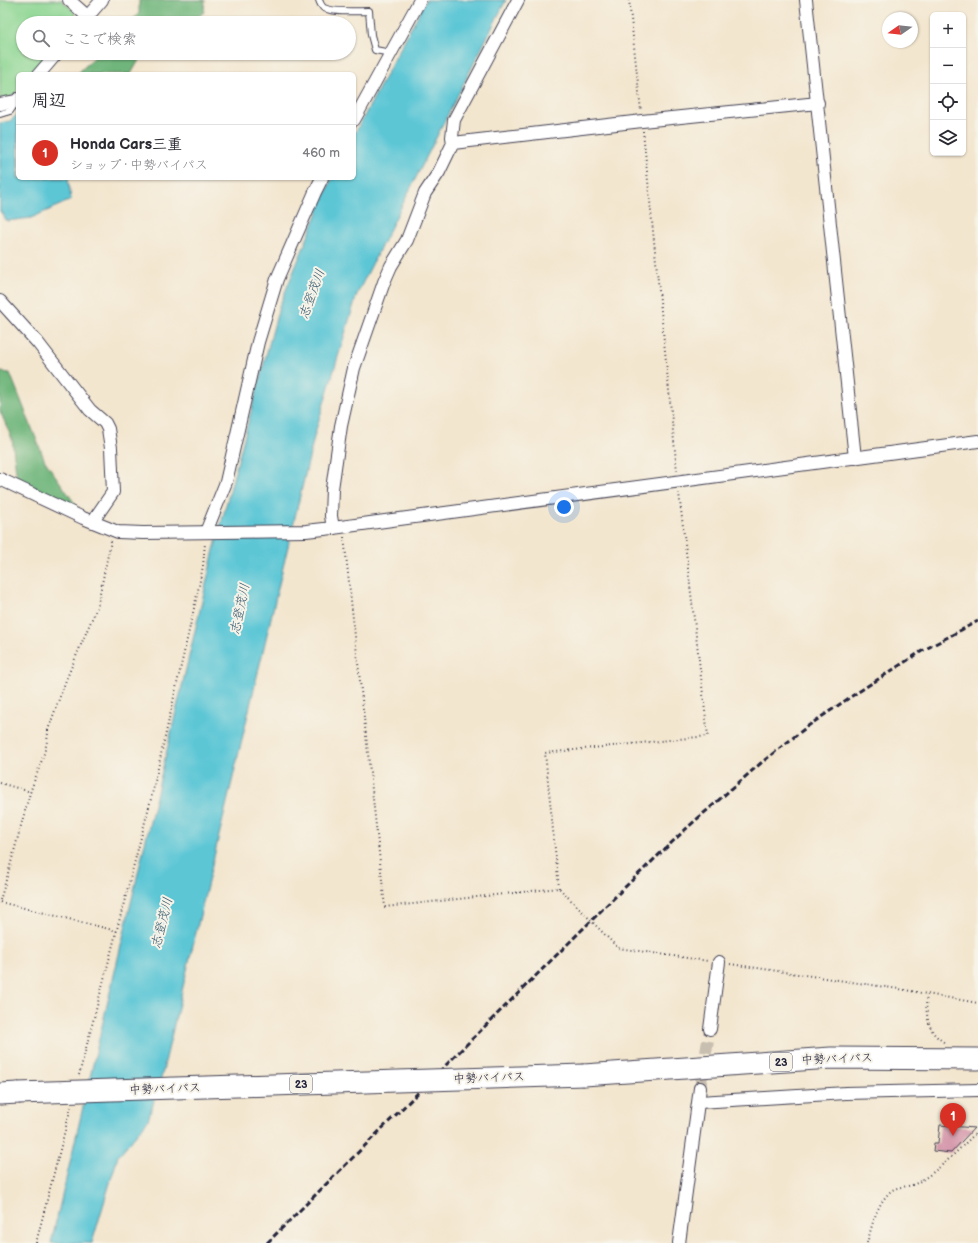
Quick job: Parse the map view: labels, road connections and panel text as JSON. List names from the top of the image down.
{
  "streets": {
    "highway": ["中勢バイパス", "23"]
  },
  "water": ["志登茂川"],
  "north": "left",
  "page": {
    "map_buttons": ["+", "−"],
    "search": "ここで検索",
    "heading": "周辺",
    "list": [
      {
        "mark": "1",
        "name": "Honda Cars三重",
        "note": "ショップ · 中勢バイパス",
        "value": "460 m"
      }
    ],
    "pins": "1"
  }
}
